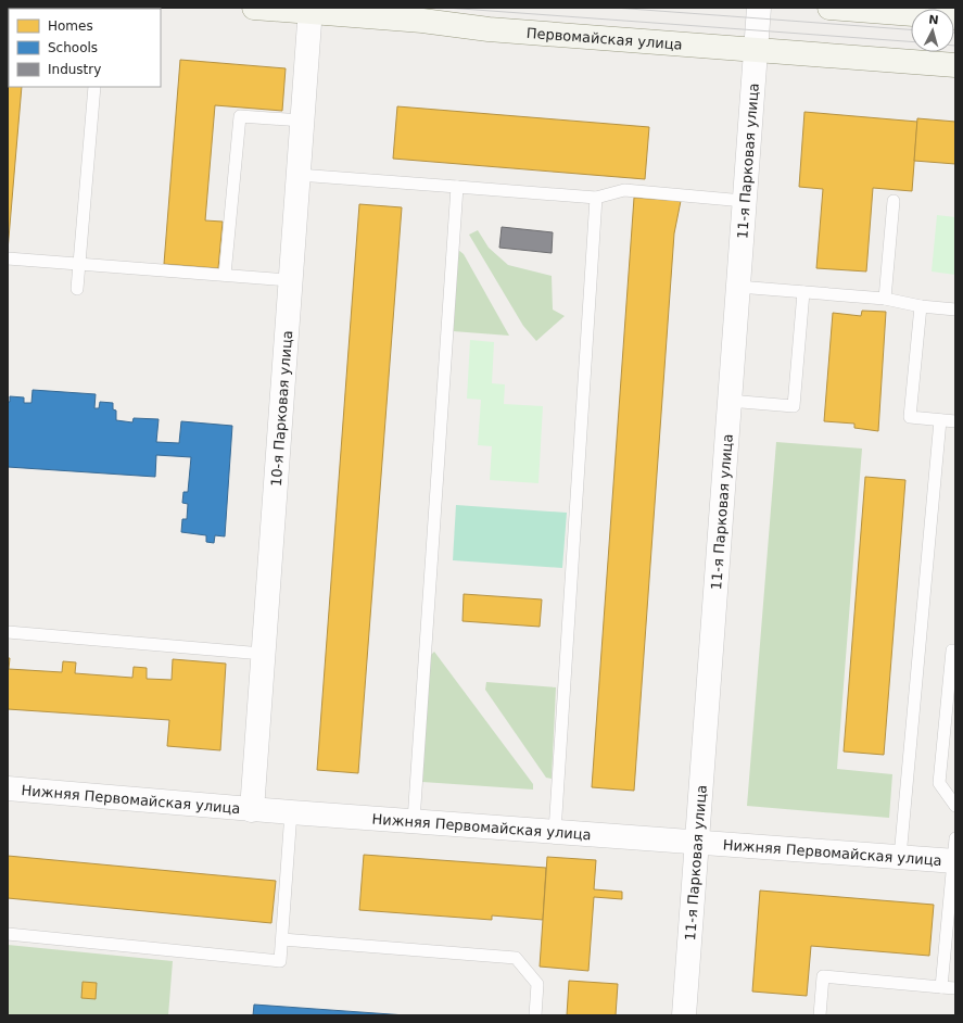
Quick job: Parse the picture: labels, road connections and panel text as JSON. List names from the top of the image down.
{
  "streets": {
    "main road": ["Первомайская улица"],
    "street": ["11-я Парковая улица", "10-я Парковая улица", "Нижняя Первомайская улица"]
  },
  "crossings": [
    ["Первомайская улица", "11-я Парковая улица"],
    ["Первомайская улица", "10-я Парковая улица"],
    ["11-я Парковая улица", "Нижняя Первомайская улица"],
    ["10-я Парковая улица", "Нижняя Первомайская улица"]
  ],
  "legend": ["Homes", "Schools", "Industry"],
  "north": "top"
}
